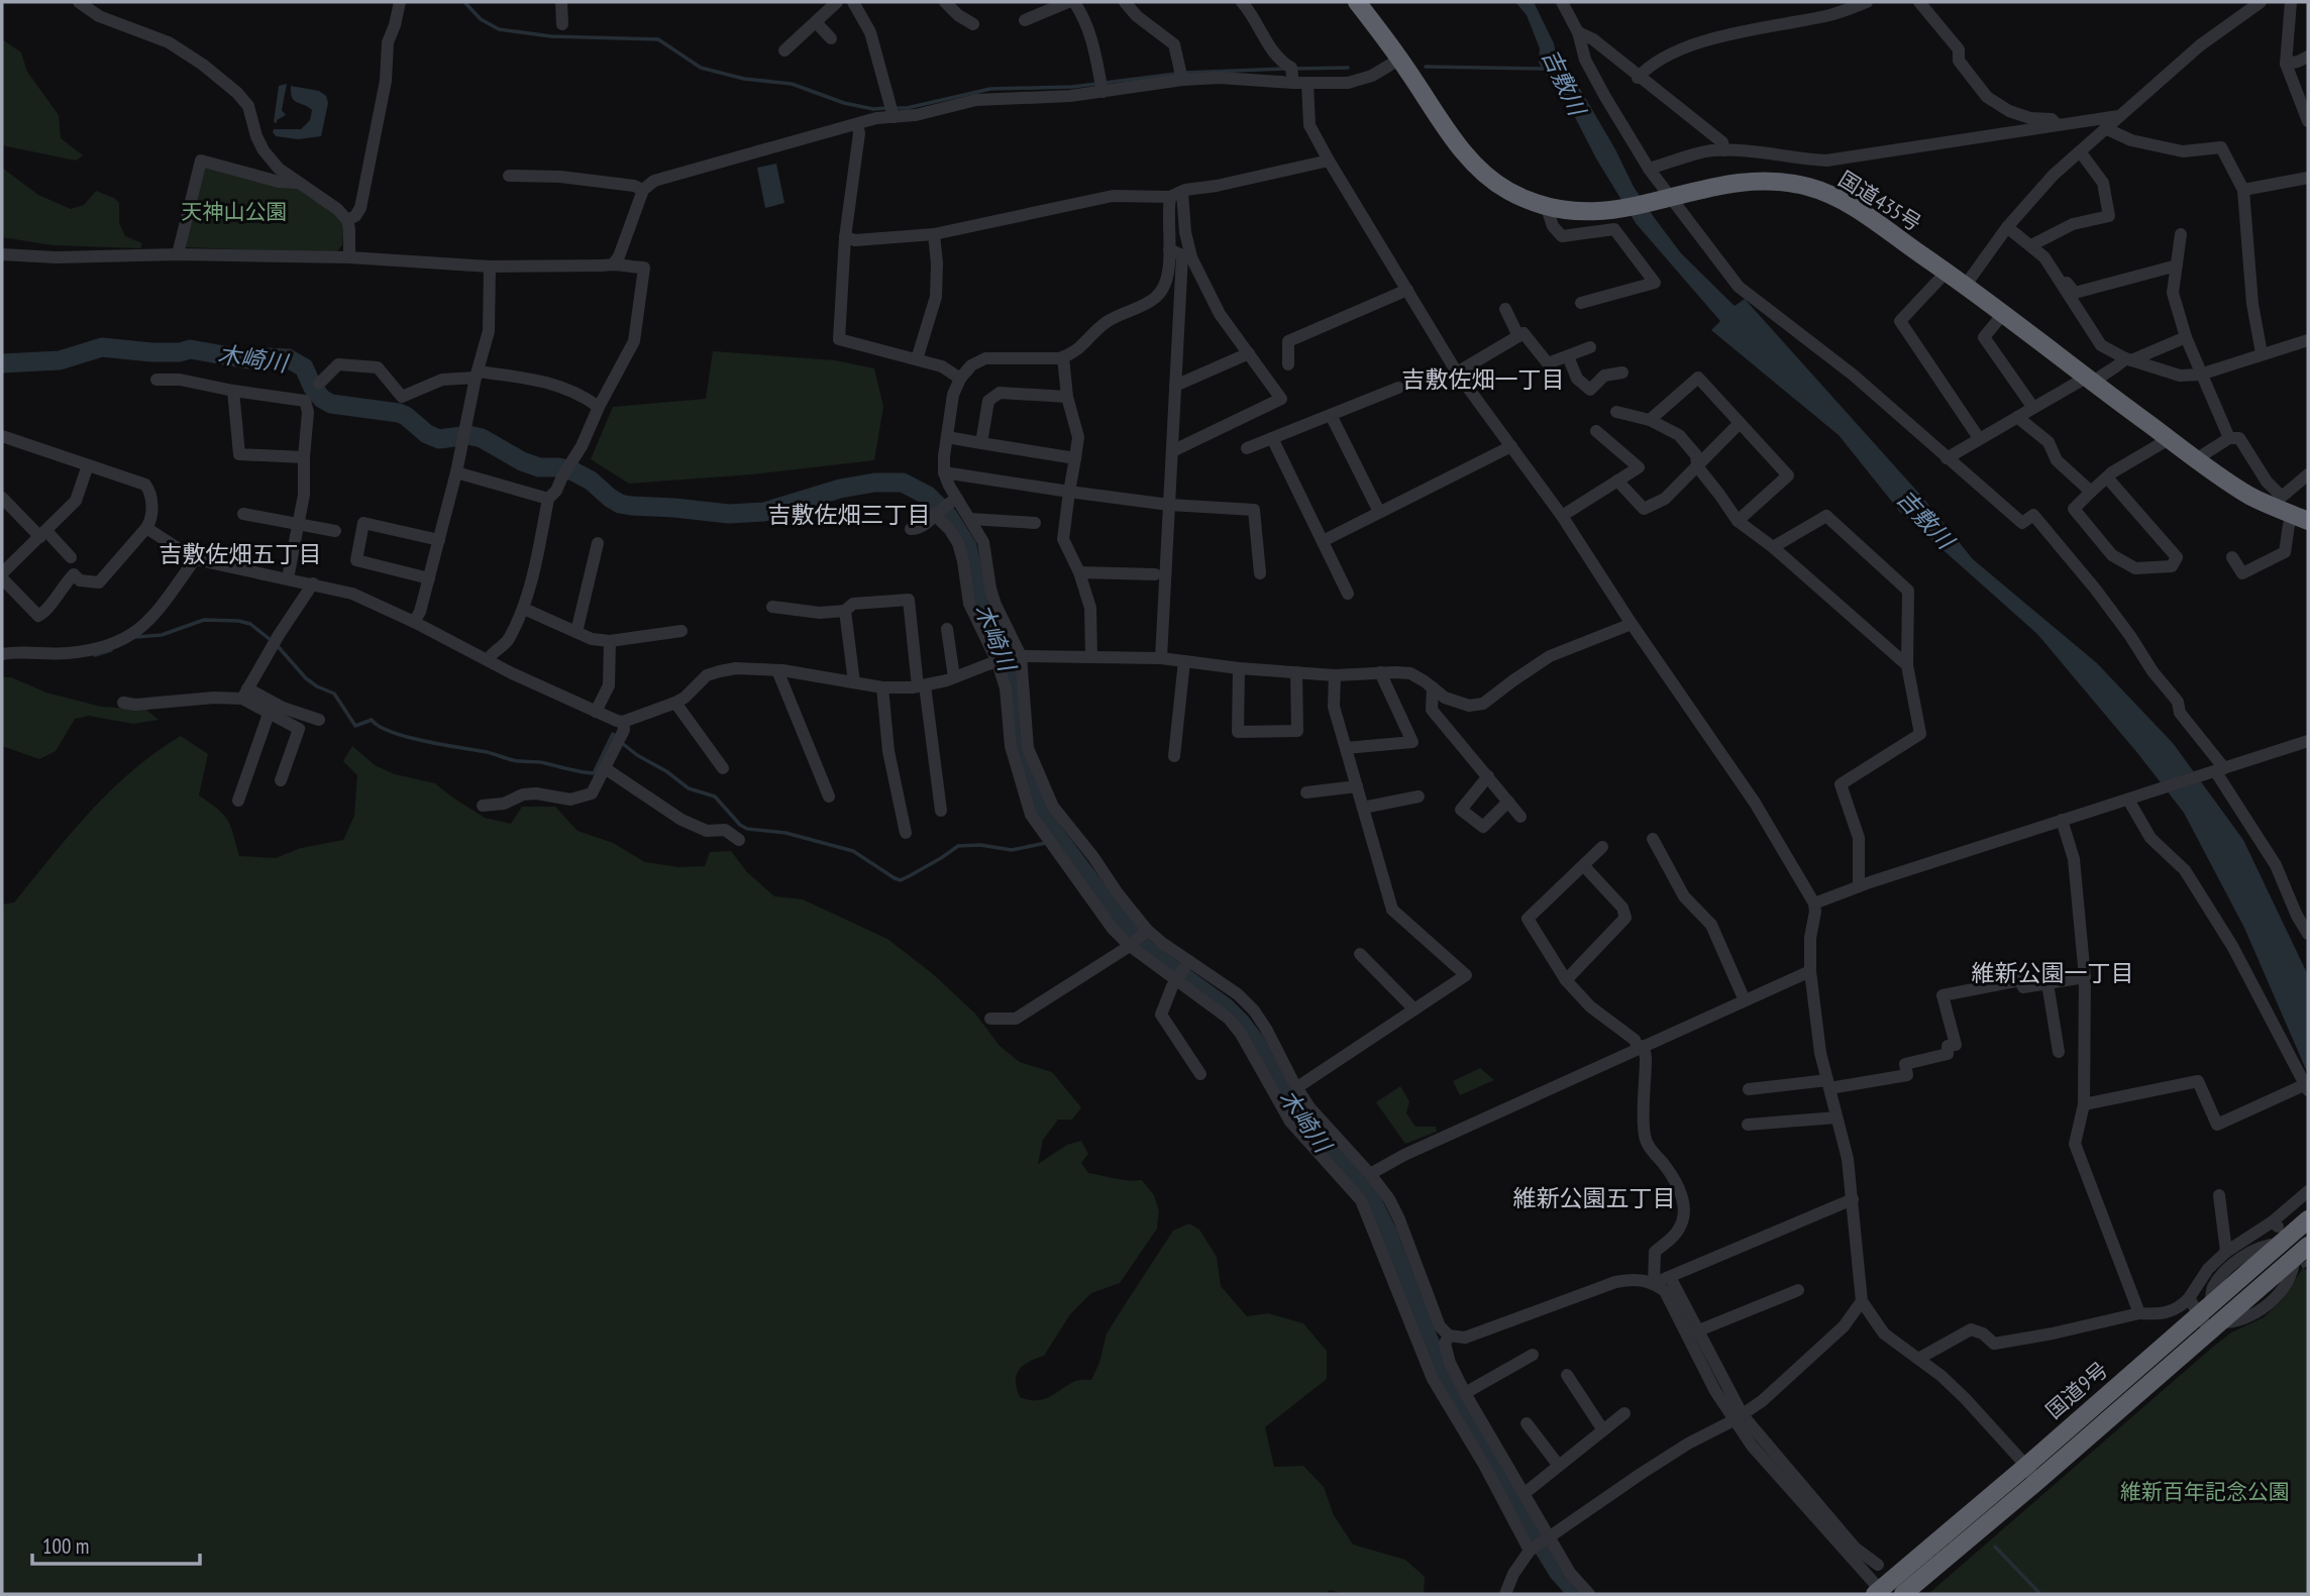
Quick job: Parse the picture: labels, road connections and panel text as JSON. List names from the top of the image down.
{
  "streets": {
    "highway": ["国道435号", "国道9号"]
  },
  "districts": [
    "吉敷佐畑一丁目",
    "吉敷佐畑三丁目",
    "吉敷佐畑五丁目",
    "維新公園一丁目",
    "維新公園五丁目"
  ],
  "water": ["吉敷川", "木崎川"],
  "parks": ["天神山公園", "維新百年記念公園"],
  "scale_bar": "100 m"
}
